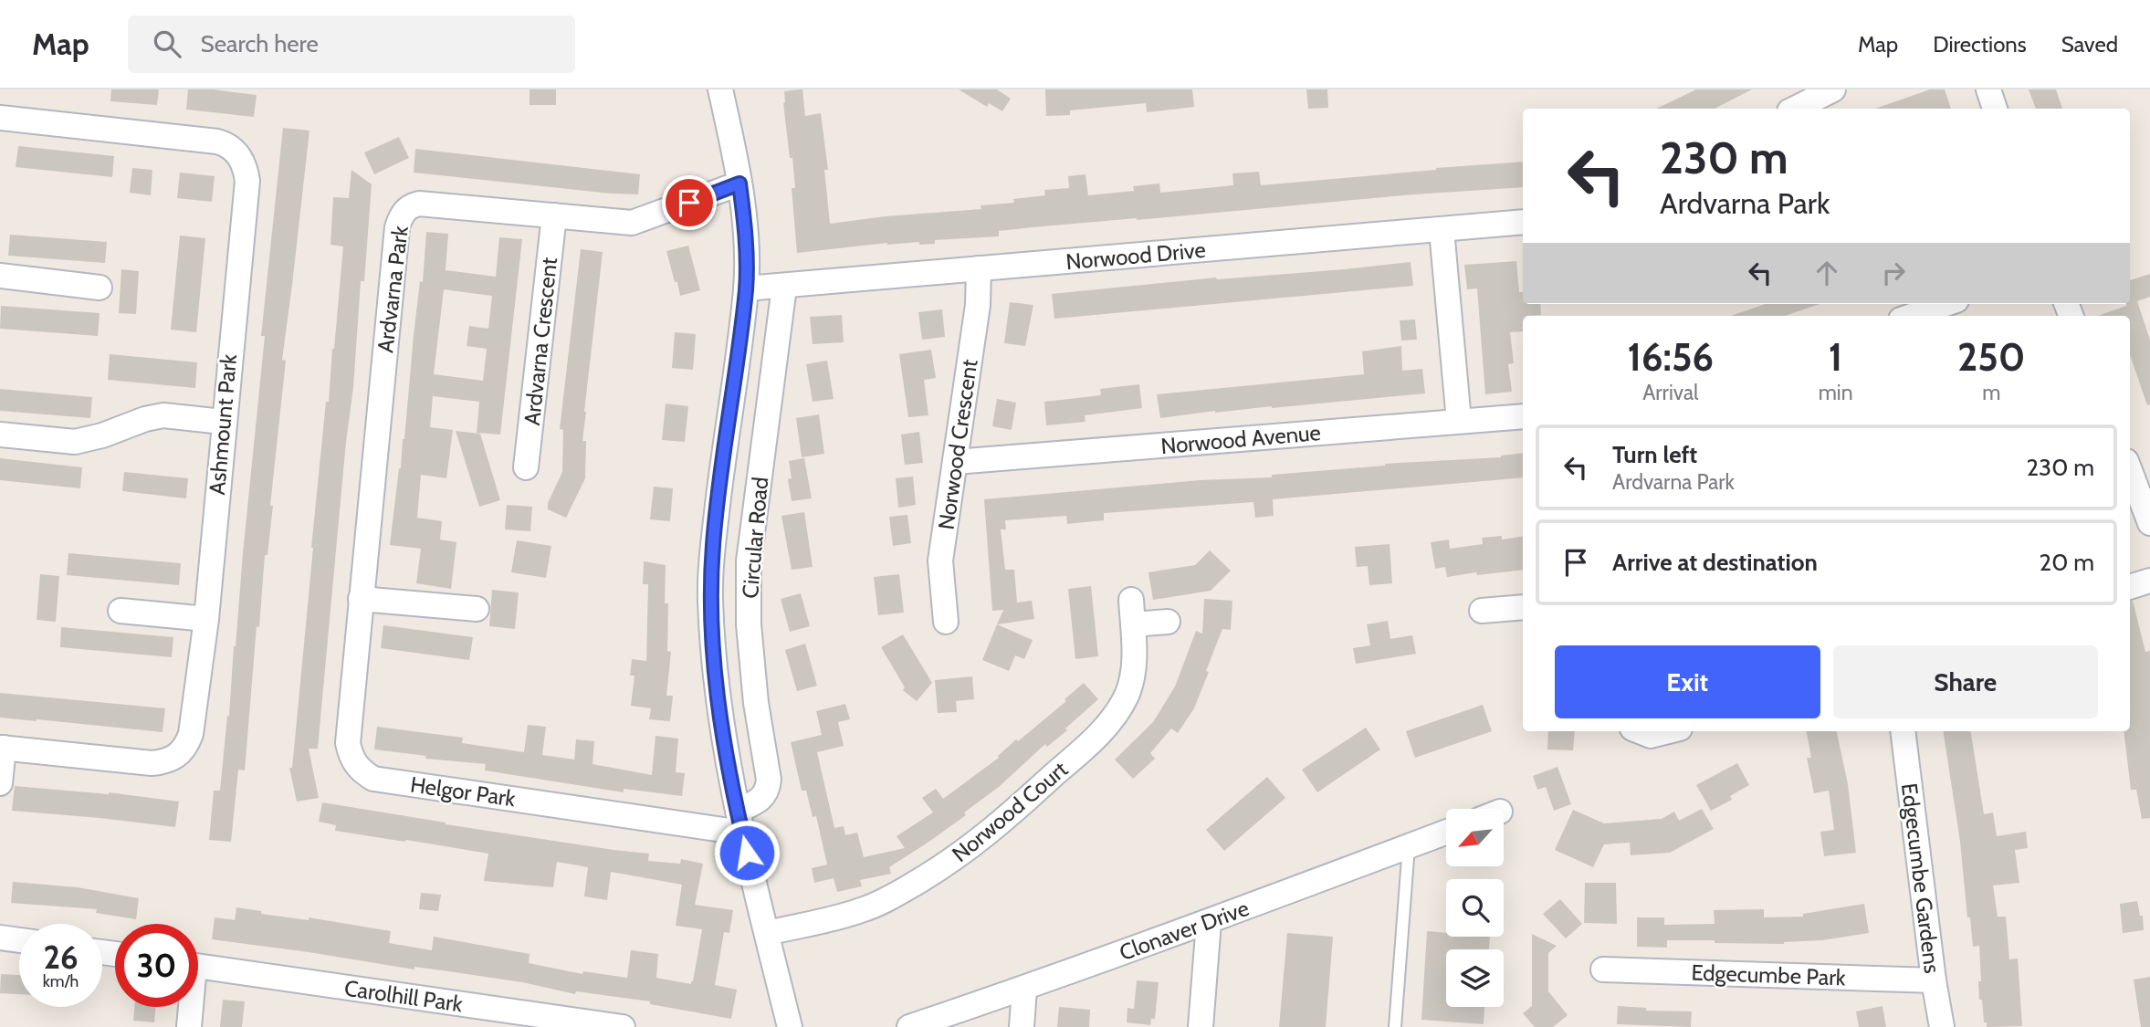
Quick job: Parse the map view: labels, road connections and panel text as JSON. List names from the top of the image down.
{
  "streets": {
    "street": [
      "Norwood Drive",
      "Ardvarna Park",
      "Ardvarna Crescent",
      "Ashmount Park",
      "Norwood Avenue",
      "Norwood Crescent",
      "Circular Road",
      "Helgor Park",
      "Norwood Court",
      "Edgecumbe Gardens",
      "Clonaver Drive",
      "Edgecumbe Park",
      "Carolhill Park"
    ]
  },
  "crossings": [
    ["Norwood Drive", "Norwood Crescent"],
    ["Norwood Drive", "Circular Road"],
    ["Ardvarna Park", "Ardvarna Crescent"],
    ["Ardvarna Park", "Circular Road"],
    ["Ardvarna Park", "Helgor Park"],
    ["Norwood Avenue", "Norwood Crescent"],
    ["Circular Road", "Helgor Park"],
    ["Circular Road", "Norwood Court"],
    ["Edgecumbe Gardens", "Edgecumbe Park"]
  ],
  "north": "bottom left",
  "page": {
    "header": "Map",
    "search": "Search here",
    "nav": ["Map", "Directions", "Saved"],
    "turn": ["230 m", "Ardvarna Park"],
    "eta": [
      "16:56",
      "Arrival",
      "1",
      "min",
      "250",
      "m"
    ],
    "list": [
      {
        "name": "Turn left",
        "note": "Ardvarna Park",
        "value": "230 m"
      },
      {
        "name": "Arrive at destination",
        "value": "20 m"
      }
    ],
    "buttons": ["Exit", "Share"],
    "speed": "26 km/h",
    "limit": "30"
  }
}
